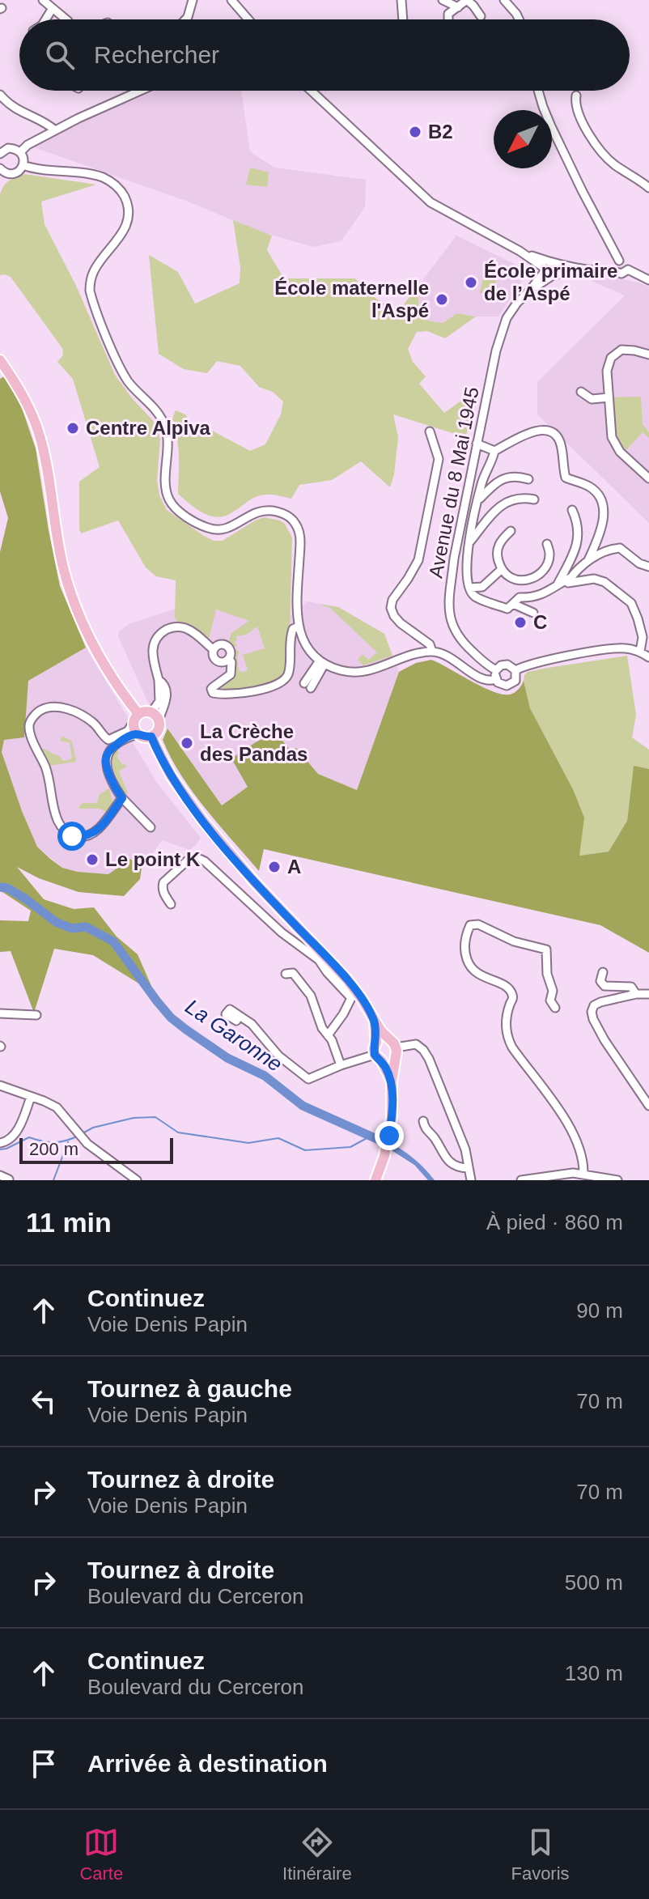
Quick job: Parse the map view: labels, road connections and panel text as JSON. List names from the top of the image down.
{
  "streets": {
    "street": ["Avenue du 8 Mai 1945"]
  },
  "water": ["La Garonne"],
  "places": [
    "B2",
    "École primaire de l’Aspé",
    "École maternelle l'Aspé",
    "Centre Alpiva",
    "C",
    "La Crèche des Pandas",
    "Le point K",
    "A"
  ],
  "scale_bar": "200 m",
  "north": "bottom left",
  "page": {
    "search": "Rechercher",
    "scale": "200 m",
    "heading": ["11 min", "À pied · 860 m"],
    "list": [
      ["Continuez", "Voie Denis Papin", "90 m"],
      ["Tournez à gauche", "Voie Denis Papin", "70 m"],
      ["Tournez à droite", "Voie Denis Papin", "70 m"],
      ["Tournez à droite", "Boulevard du Cerceron", "500 m"],
      ["Continuez", "Boulevard du Cerceron", "130 m"],
      "Arrivée à destination"
    ],
    "nav": ["Carte", "Itinéraire", "Favoris"]
  }
}
